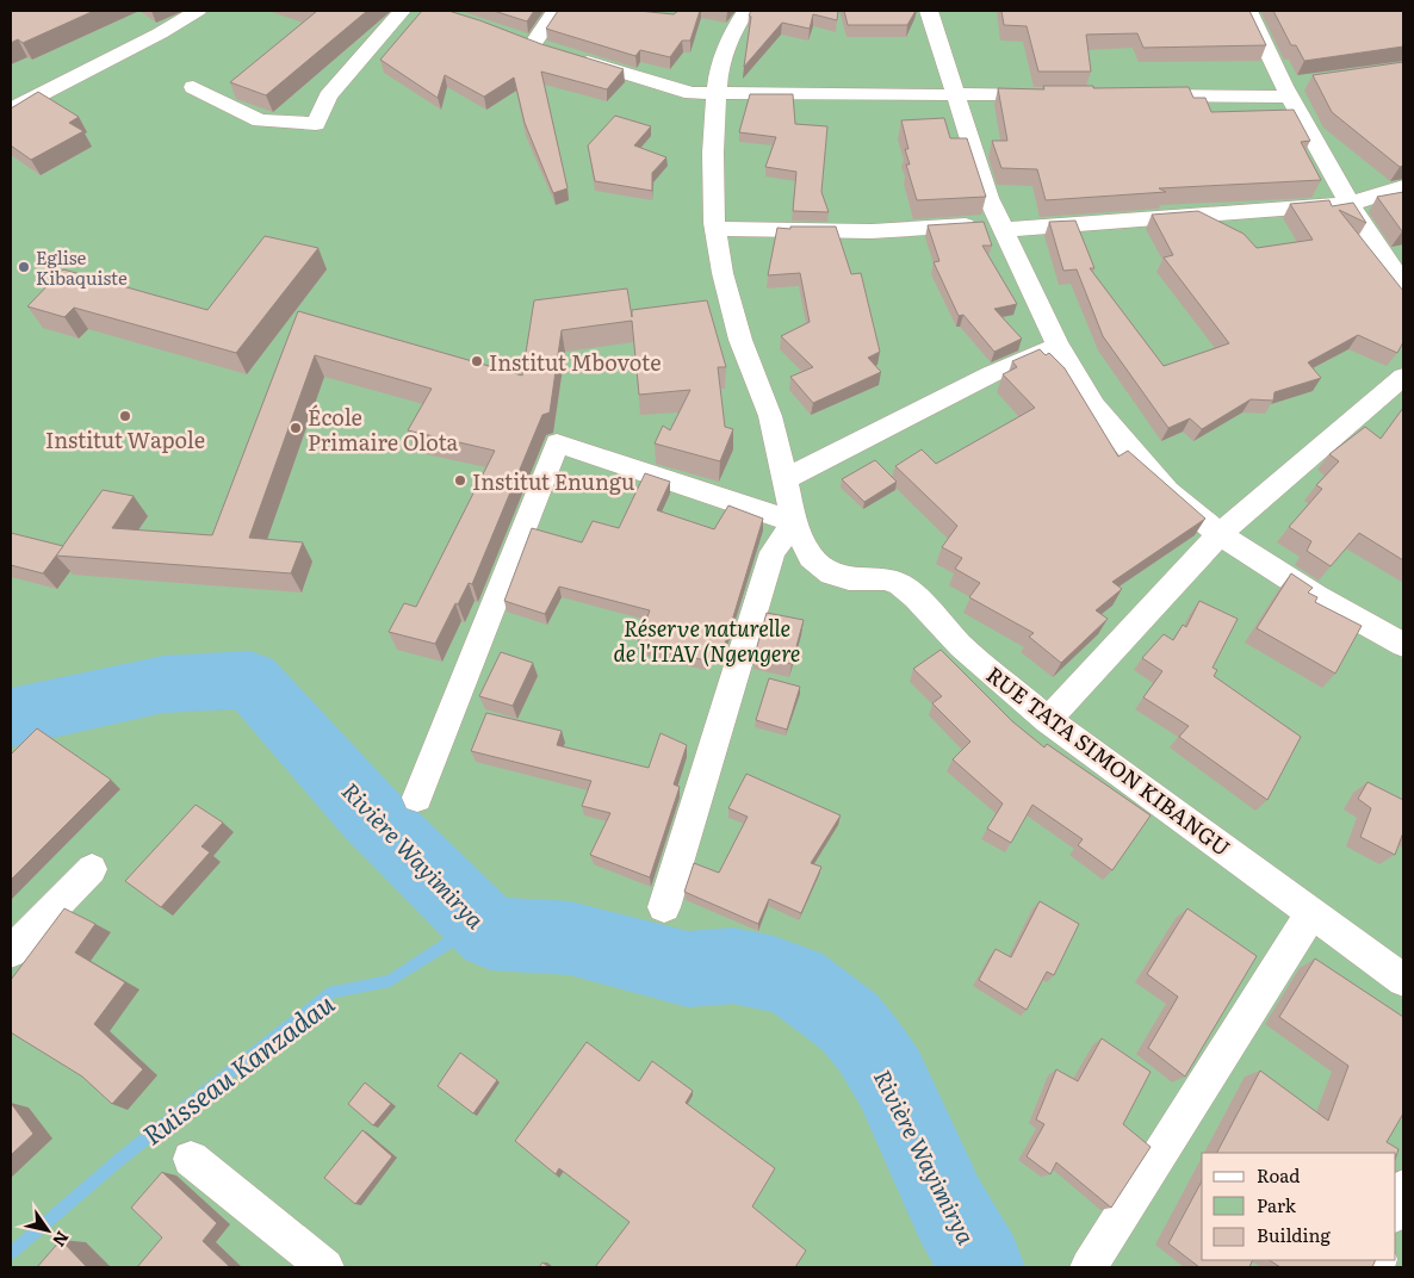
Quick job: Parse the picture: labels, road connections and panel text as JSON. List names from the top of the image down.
{
  "streets": {
    "street": ["RUE TATA SIMON KIBANGU"]
  },
  "water": ["Rivière Wayimirya", "Ruisseau Kanzadau"],
  "parks": ["Réserve naturelle de l'ITAV (Ngengere"],
  "places": [
    "Eglise Kibaquiste",
    "Institut Mbovote",
    "Institut Wapole",
    "École Primaire Olota",
    "Institut Enungu"
  ],
  "legend": ["Road", "Park", "Building"],
  "north": "bottom right"
}
